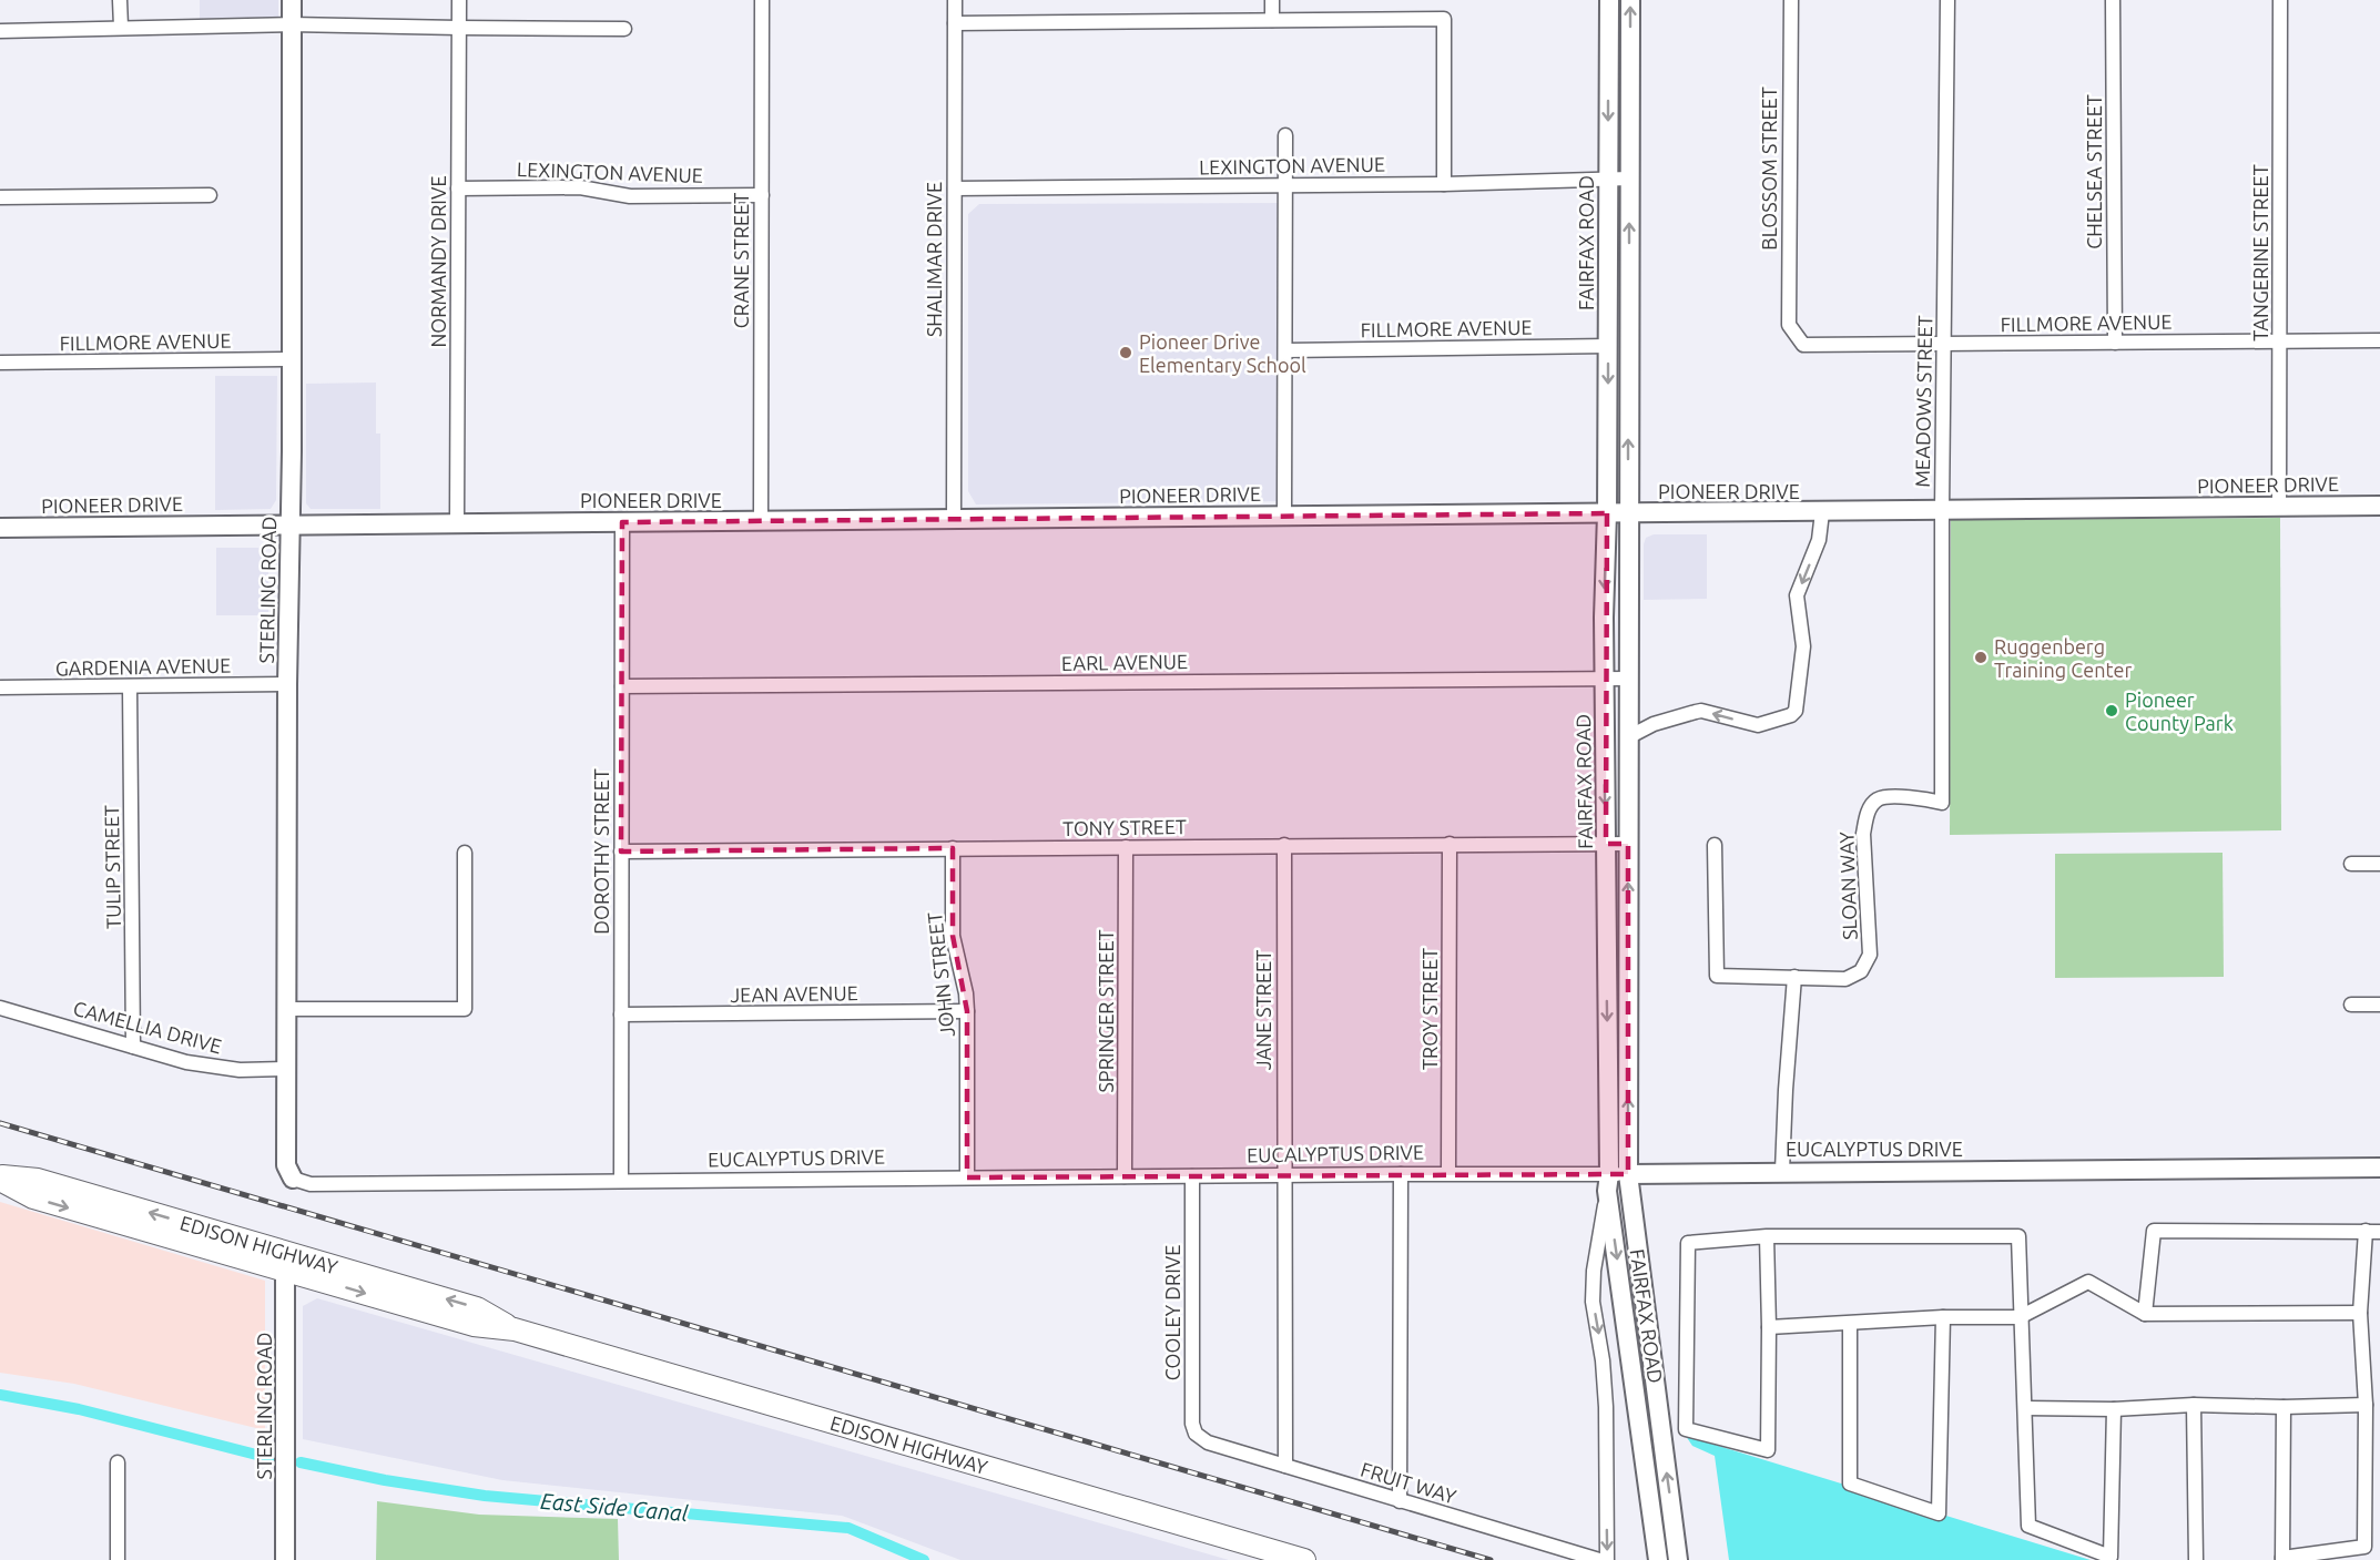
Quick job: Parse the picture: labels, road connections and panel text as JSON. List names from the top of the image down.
{
  "streets": {
    "main road": ["EDISON HIGHWAY"],
    "street": [
      "LEXINGTON AVENUE",
      "BLOSSOM STREET",
      "CHELSEA STREET",
      "FAIRFAX ROAD",
      "TANGERINE STREET",
      "SHALIMAR DRIVE",
      "CRANE STREET",
      "NORMANDY DRIVE",
      "FILLMORE AVENUE",
      "MEADOWS STREET",
      "PIONEER DRIVE",
      "STERLING ROAD",
      "EARL AVENUE",
      "GARDENIA AVENUE",
      "TONY STREET",
      "DOROTHY STREET",
      "TULIP STREET",
      "SLOAN WAY",
      "JOHN STREET",
      "JEAN AVENUE",
      "TROY STREET",
      "JANE STREET",
      "SPRINGER STREET",
      "CAMELLIA DRIVE",
      "EUCALYPTUS DRIVE",
      "COOLEY DRIVE",
      "FRUIT WAY"
    ]
  },
  "crossings": [
    ["LEXINGTON AVENUE", "FAIRFAX ROAD"],
    ["LEXINGTON AVENUE", "SHALIMAR DRIVE"],
    ["LEXINGTON AVENUE", "CRANE STREET"],
    ["LEXINGTON AVENUE", "NORMANDY DRIVE"],
    ["BLOSSOM STREET", "FILLMORE AVENUE"],
    ["CHELSEA STREET", "FILLMORE AVENUE"],
    ["FAIRFAX ROAD", "FILLMORE AVENUE"],
    ["FAIRFAX ROAD", "PIONEER DRIVE"],
    ["FAIRFAX ROAD", "EARL AVENUE"],
    ["FAIRFAX ROAD", "TONY STREET"],
    ["FAIRFAX ROAD", "EUCALYPTUS DRIVE"],
    ["TANGERINE STREET", "FILLMORE AVENUE"],
    ["TANGERINE STREET", "PIONEER DRIVE"],
    ["SHALIMAR DRIVE", "PIONEER DRIVE"],
    ["CRANE STREET", "PIONEER DRIVE"],
    ["NORMANDY DRIVE", "PIONEER DRIVE"],
    ["FILLMORE AVENUE", "MEADOWS STREET"],
    ["FILLMORE AVENUE", "STERLING ROAD"],
    ["MEADOWS STREET", "PIONEER DRIVE"],
    ["MEADOWS STREET", "SLOAN WAY"],
    ["PIONEER DRIVE", "STERLING ROAD"],
    ["PIONEER DRIVE", "DOROTHY STREET"],
    ["STERLING ROAD", "GARDENIA AVENUE"],
    ["STERLING ROAD", "CAMELLIA DRIVE"],
    ["STERLING ROAD", "EUCALYPTUS DRIVE"],
    ["STERLING ROAD", "EDISON HIGHWAY"],
    ["EARL AVENUE", "DOROTHY STREET"],
    ["GARDENIA AVENUE", "TULIP STREET"],
    ["TONY STREET", "DOROTHY STREET"],
    ["TONY STREET", "JOHN STREET"],
    ["TONY STREET", "TROY STREET"],
    ["TONY STREET", "JANE STREET"],
    ["TONY STREET", "SPRINGER STREET"],
    ["DOROTHY STREET", "JEAN AVENUE"],
    ["DOROTHY STREET", "EUCALYPTUS DRIVE"],
    ["TULIP STREET", "CAMELLIA DRIVE"],
    ["JOHN STREET", "JEAN AVENUE"],
    ["JOHN STREET", "EUCALYPTUS DRIVE"],
    ["TROY STREET", "EUCALYPTUS DRIVE"],
    ["JANE STREET", "EUCALYPTUS DRIVE"],
    ["JANE STREET", "FRUIT WAY"],
    ["SPRINGER STREET", "EUCALYPTUS DRIVE"],
    ["EUCALYPTUS DRIVE", "COOLEY DRIVE"],
    ["COOLEY DRIVE", "FRUIT WAY"]
  ],
  "water": ["East Side Canal"],
  "places": ["Pioneer Drive Elementary School", "Ruggenberg Training Center", "Pioneer County Park"]
}
